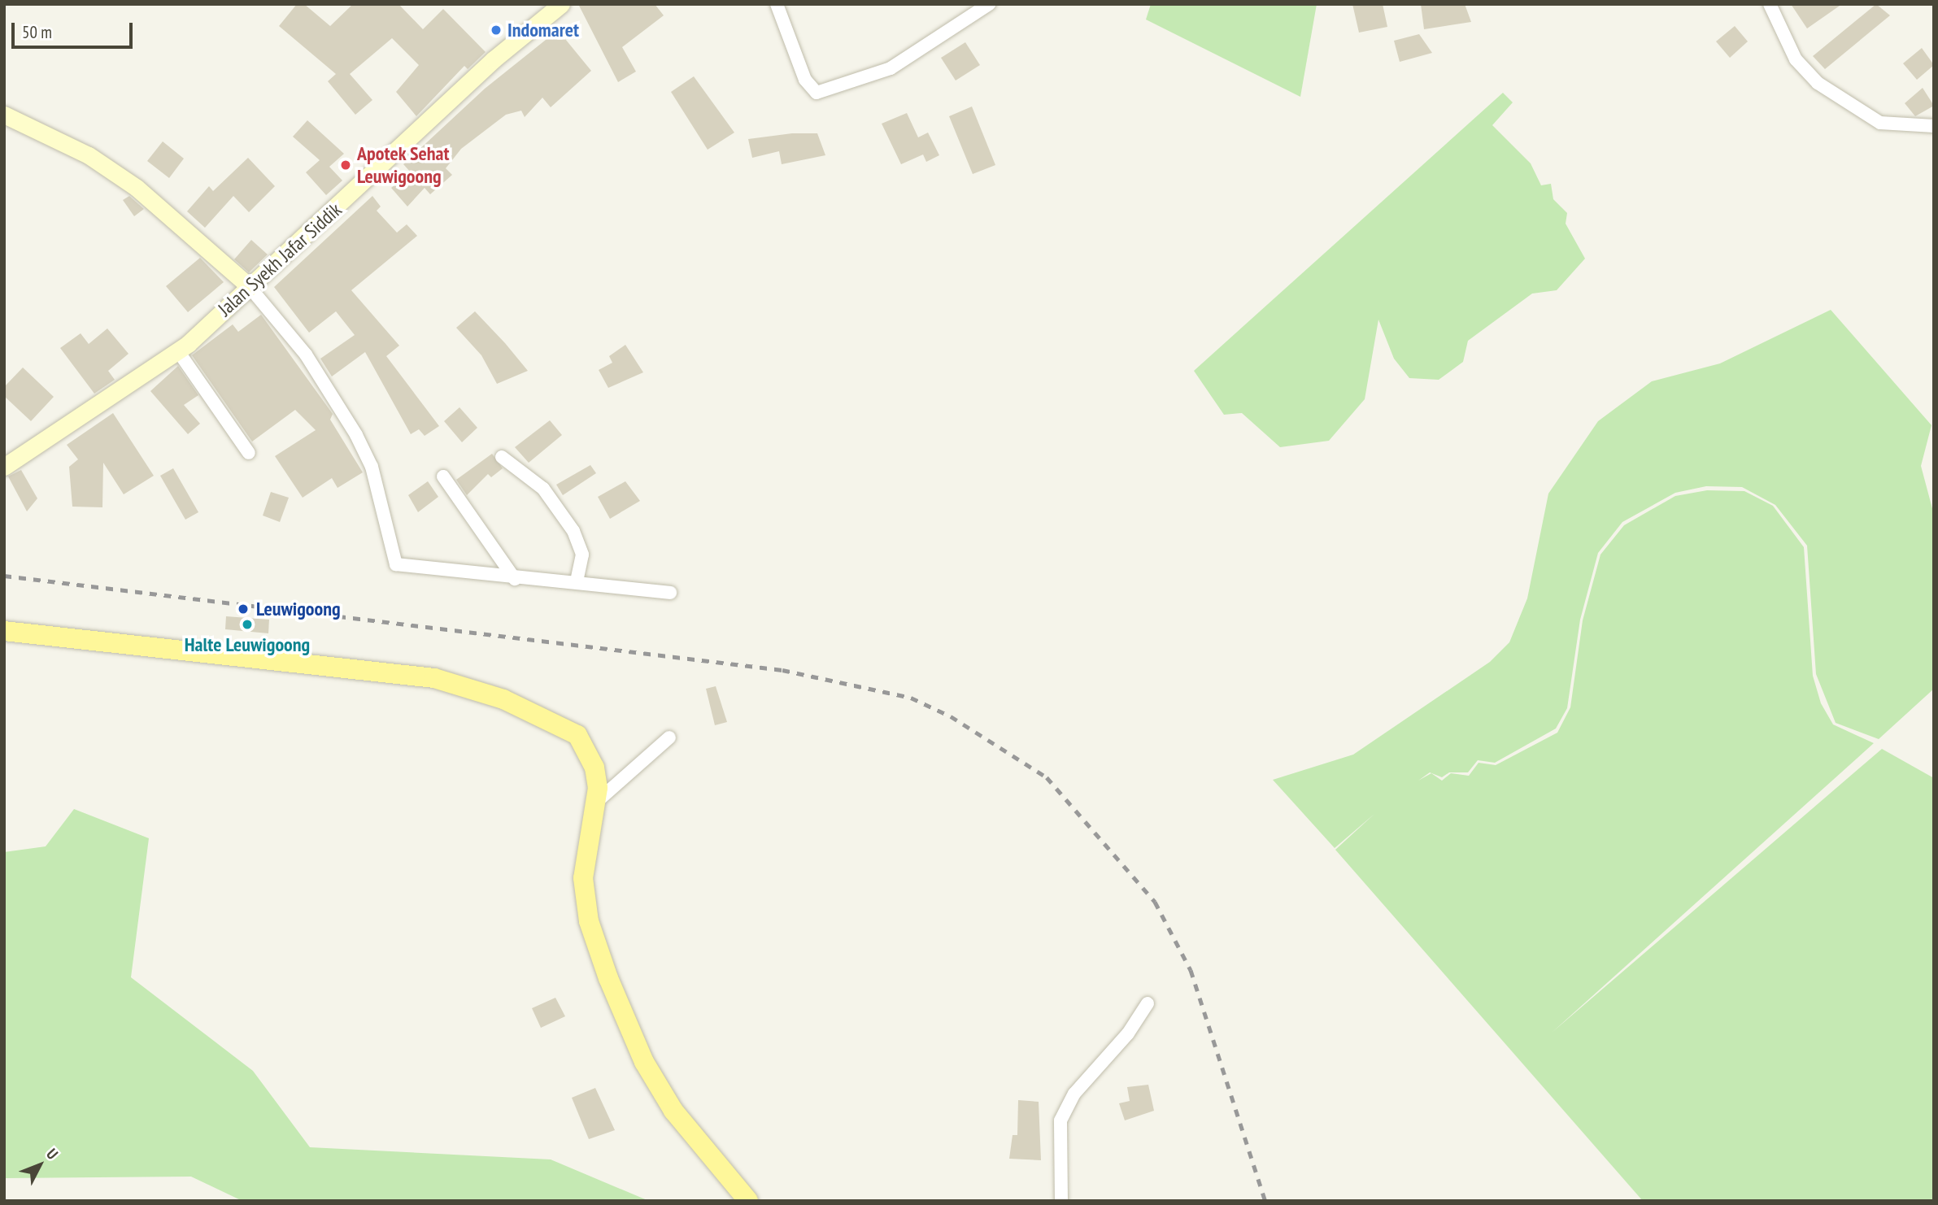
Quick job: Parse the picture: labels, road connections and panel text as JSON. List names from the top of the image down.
{
  "streets": {
    "main road": ["Jalan Syekh Jafar Siddik"]
  },
  "places": [
    "Indomaret",
    "Apotek Sehat Leuwigoong",
    "Leuwigoong",
    "Halte Leuwigoong"
  ],
  "scale_bar": "50 m",
  "north": "top right"
}
